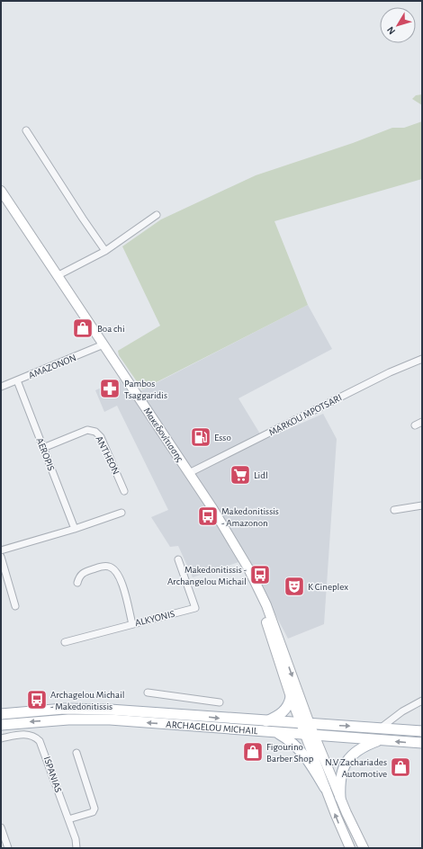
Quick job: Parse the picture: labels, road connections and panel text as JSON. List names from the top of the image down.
{
  "streets": {
    "main road": ["Μακεδονίτισσης", "ARCHAGELOU MICHAIL"],
    "street": [
      "AMAZONON",
      "MARKOU MPOTSARI",
      "AEROPIS",
      "ANTHEON",
      "ALKYONIS",
      "ISPANIAS"
    ]
  },
  "crossings": [
    ["AMAZONON", "Μακεδονίτισσης"],
    ["AMAZONON", "AEROPIS"],
    ["MARKOU MPOTSARI", "Μακεδονίτισσης"],
    ["Μακεδονίτισσης", "ARCHAGELOU MICHAIL"],
    ["AEROPIS", "ANTHEON"]
  ],
  "places": {
    "shop": ["Boa chi", "Figourino Barber Shop", "N.V Zachariades Automotive"],
    "pharmacy": ["Pambos Tsaggaridis"],
    "fuel station": ["Esso"],
    "supermarket": ["Lidl"],
    "bus stop": ["Makedonitissis - Amazonon", "Makedonitissis - Archangelou Michail", "Archagelou Michail - Makedonitissis"],
    "theatre": ["K Cineplex"]
  },
  "north": "bottom left"
}
